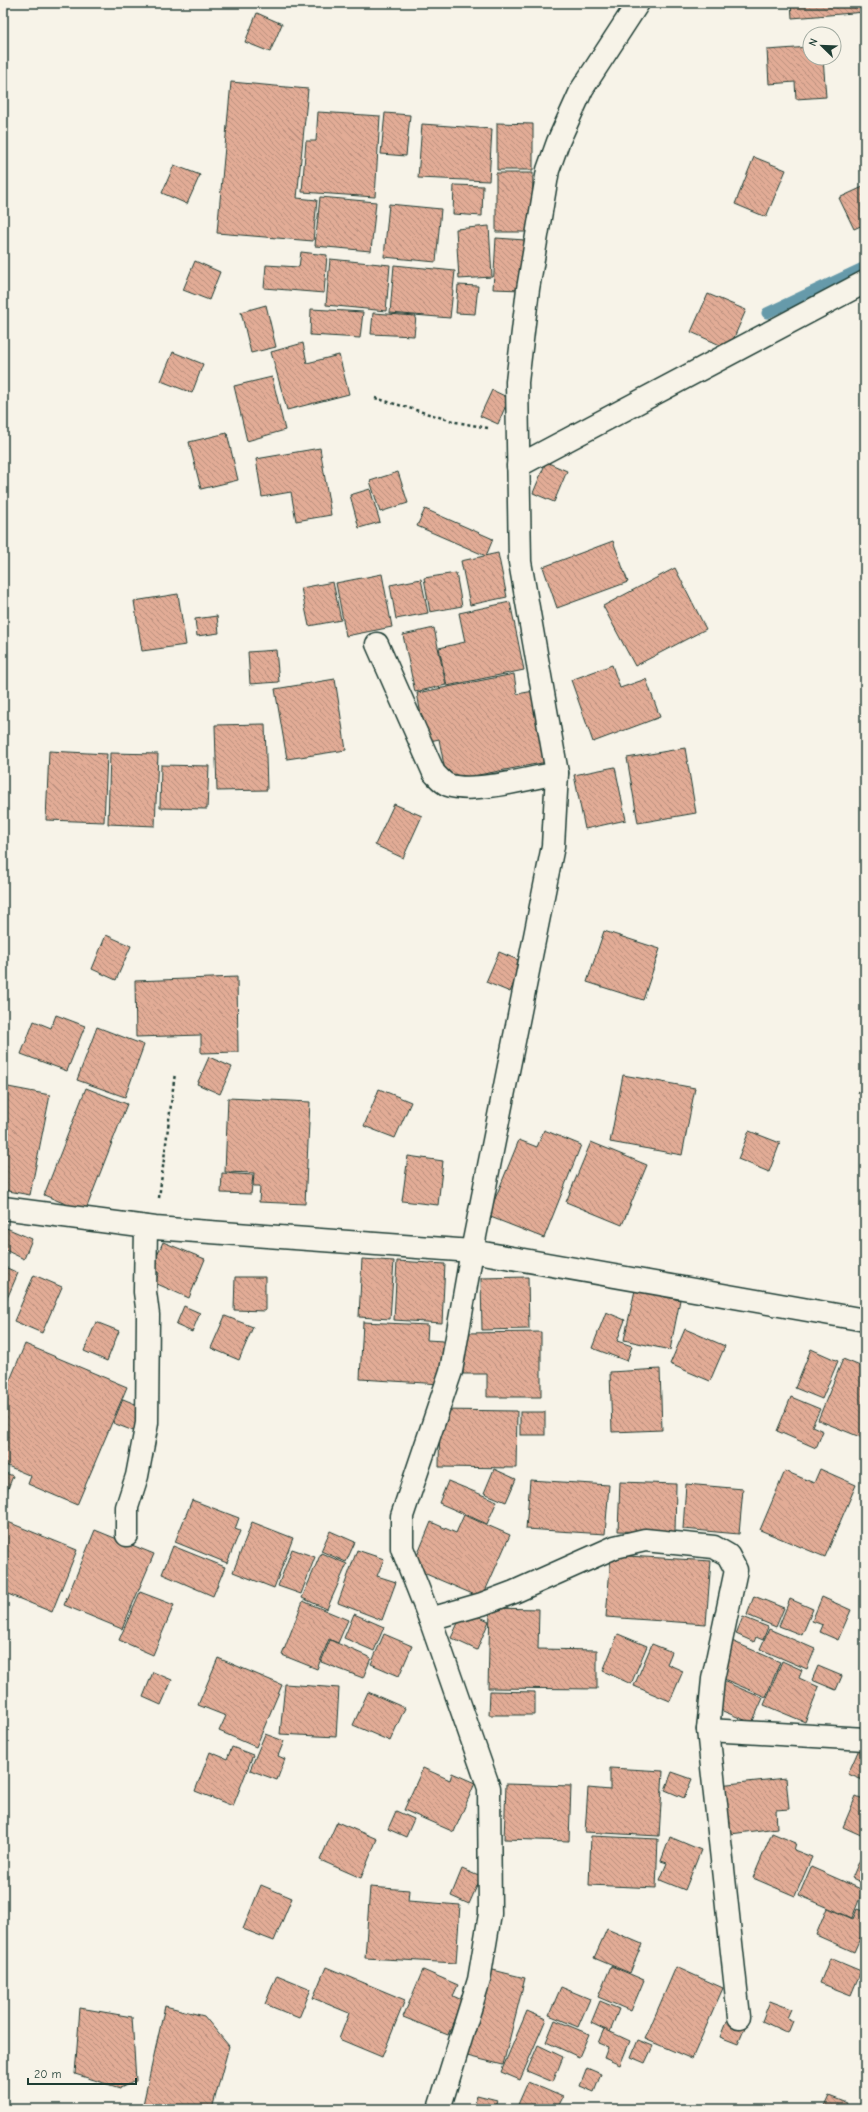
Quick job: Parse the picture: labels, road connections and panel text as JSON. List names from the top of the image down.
{
  "scale_bar": "20 m",
  "north": "top left"
}
